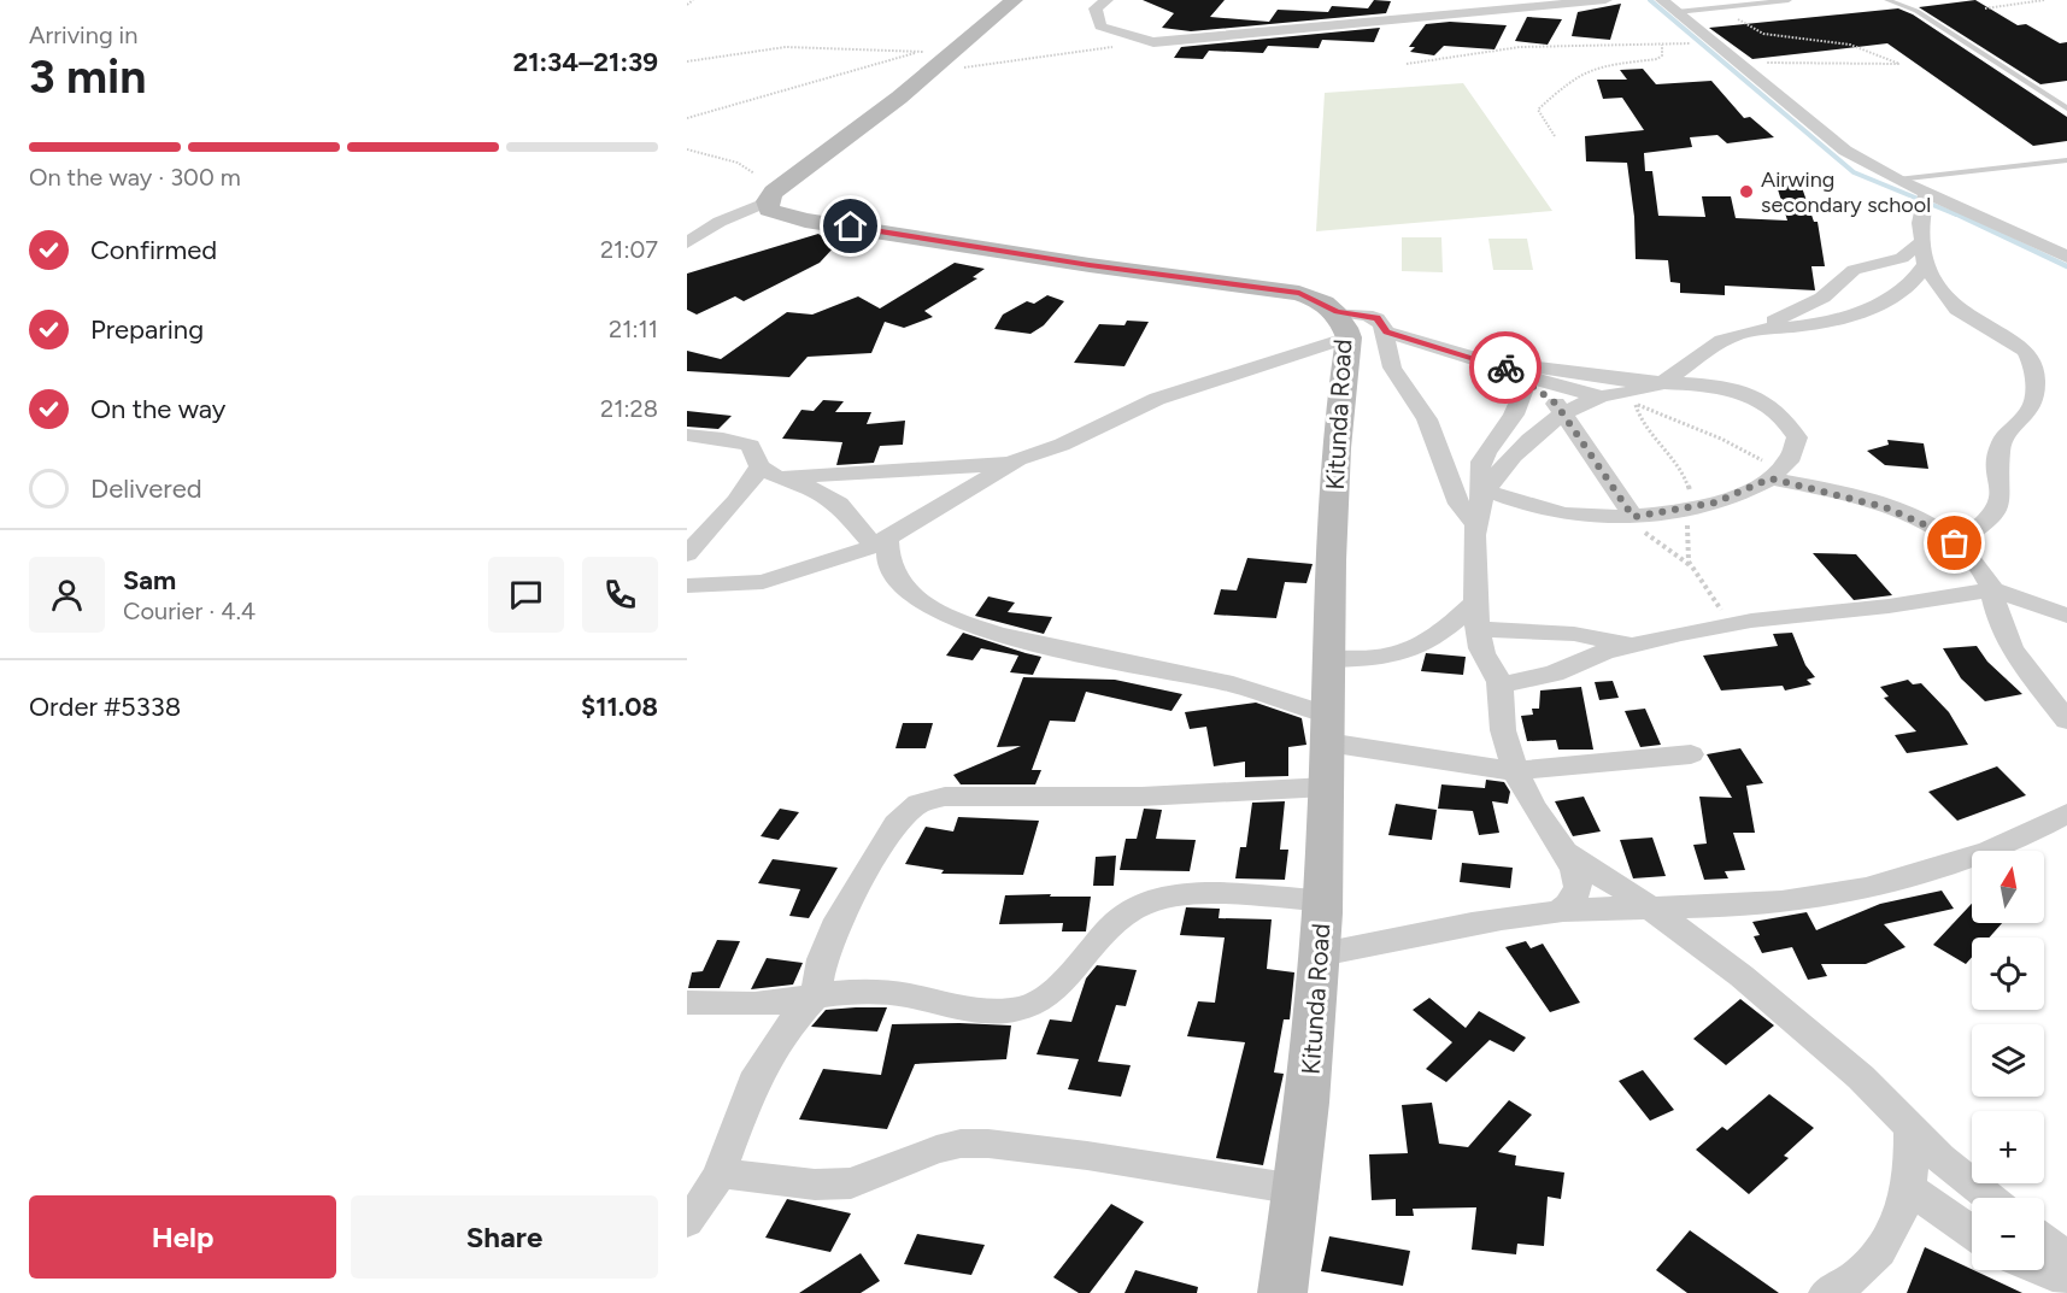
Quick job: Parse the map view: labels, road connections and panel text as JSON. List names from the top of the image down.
{
  "streets": {
    "street": ["Kitunda Road"]
  },
  "places": ["Airwing secondary school"],
  "north": "top",
  "page": {
    "heading": ["3 min", "Arriving in", "21:34–21:39"],
    "panel": [
      "Sam",
      "Courier · 4.4",
      "Order #5338",
      "$11.08"
    ],
    "bar": "On the way · 300 m",
    "list": [
      ["Confirmed", "21:07"],
      ["Preparing", "21:11"],
      ["On the way", "21:28"],
      "Delivered"
    ],
    "map_buttons": ["+", "−"],
    "buttons": ["Help", "Share"]
  }
}
